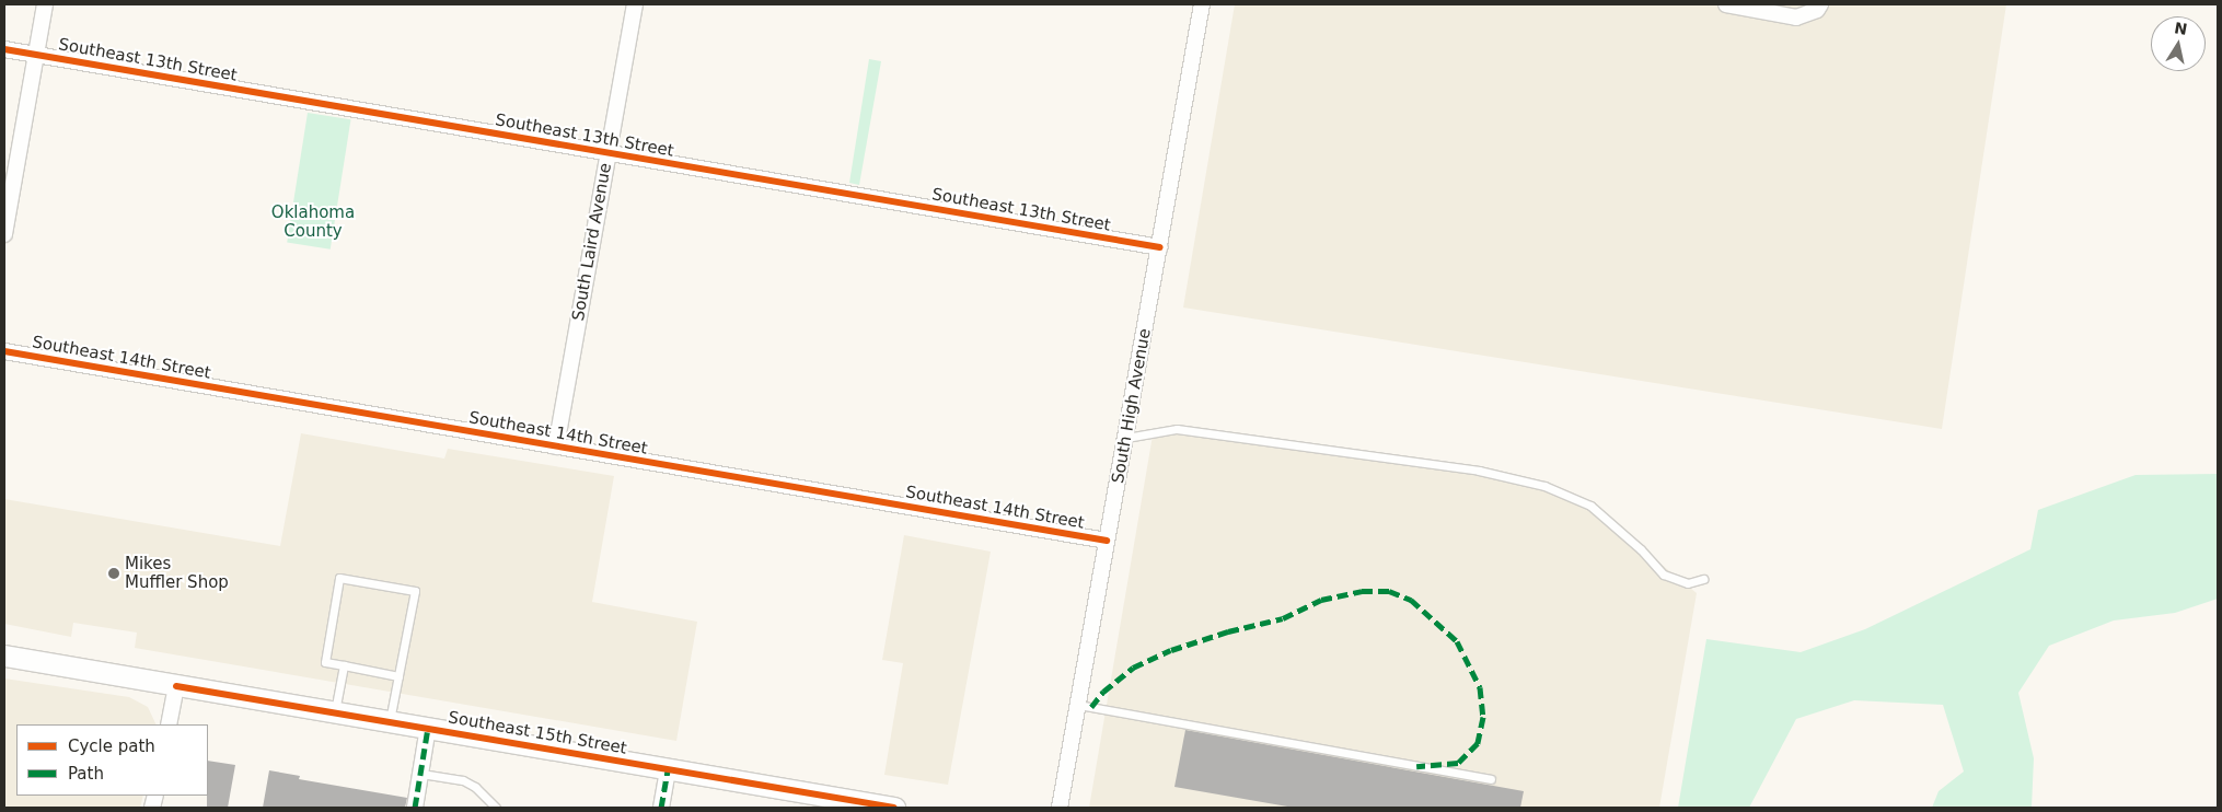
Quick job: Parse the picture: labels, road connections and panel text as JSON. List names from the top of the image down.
{
  "streets": {
    "main road": ["Southeast 15th Street"],
    "street": [
      "Southeast 13th Street",
      "South Laird Avenue",
      "Southeast 14th Street",
      "South High Avenue"
    ]
  },
  "crossings": [
    ["Southeast 13th Street", "South Laird Avenue"],
    ["Southeast 13th Street", "South High Avenue"],
    ["South Laird Avenue", "Southeast 14th Street"],
    ["Southeast 14th Street", "South High Avenue"]
  ],
  "parks": ["Oklahoma County"],
  "places": ["Mikes Muffler Shop"],
  "legend": ["Cycle path", "Path"],
  "north": "top"
}
